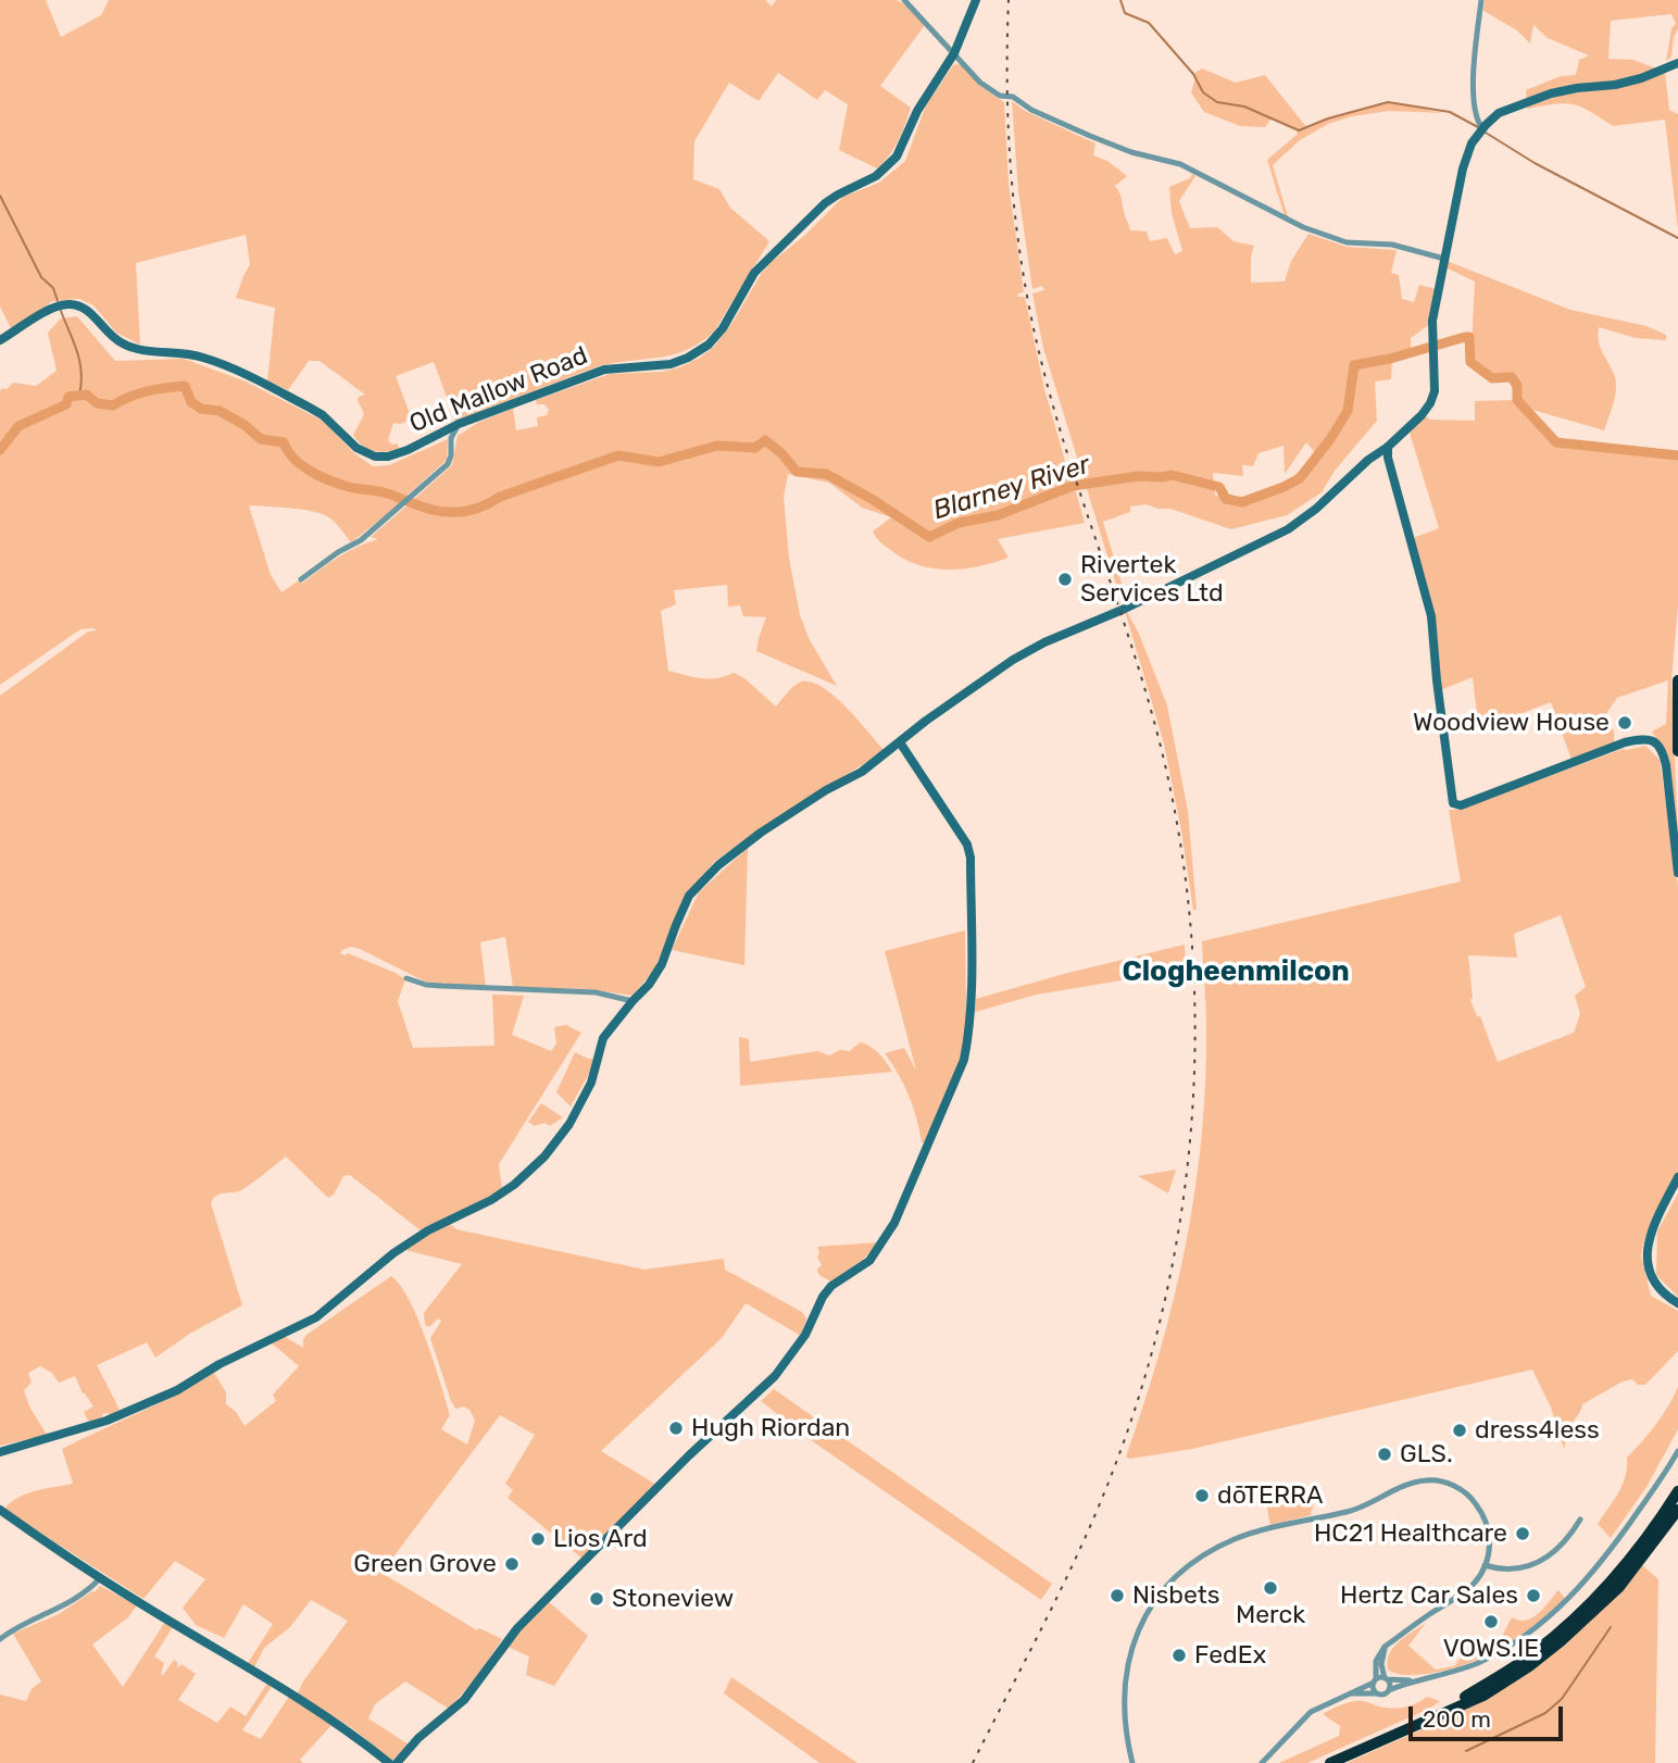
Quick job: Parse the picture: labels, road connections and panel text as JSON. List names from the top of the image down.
{
  "streets": {
    "street": ["Old Mallow Road"]
  },
  "districts": ["Clogheenmilcon"],
  "water": ["Blarney River"],
  "places": [
    "Rivertek Services Ltd",
    "Woodview House",
    "Hugh Riordan",
    "dress4less",
    "GLS.",
    "dōTERRA",
    "HC21 Healthcare",
    "Lios Ard",
    "Green Grove",
    "Merck",
    "Nisbets",
    "Hertz Car Sales",
    "Stoneview",
    "VOWS.IE",
    "FedEx"
  ],
  "scale_bar": "200 m"
}
